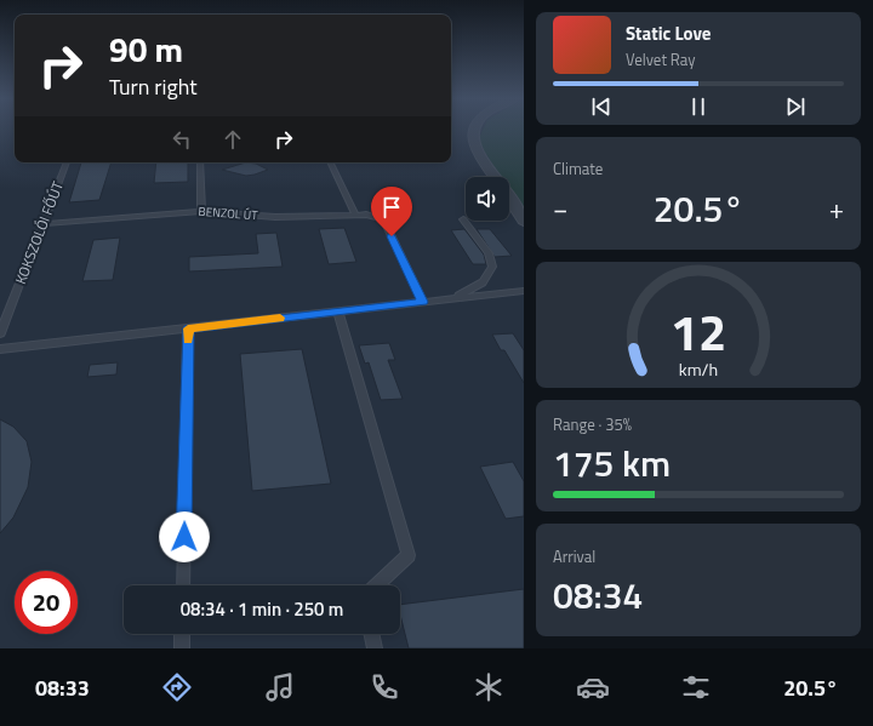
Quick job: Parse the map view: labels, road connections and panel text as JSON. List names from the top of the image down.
{
  "streets": {
    "lane": ["BENZOL ÚT", "KOKSZOLÓI FŐÚT"]
  },
  "crossings": [
    ["BENZOL ÚT", "KOKSZOLÓI FŐÚT"]
  ],
  "page": {
    "turn": ["90 m", "Turn right"],
    "song": ["Static Love", "Velvet Ray"],
    "tile": [
      "Climate",
      ["Range · 35%", "175 km"],
      ["Arrival", "08:34"]
    ],
    "heat": ["−", "20.5°", "+"],
    "limit": "20",
    "trip": "08:34 · 1 min · 250 m",
    "tabs": ["08:33", "20.5°"],
    "gauge": ["12", "km/h"]
  }
}
